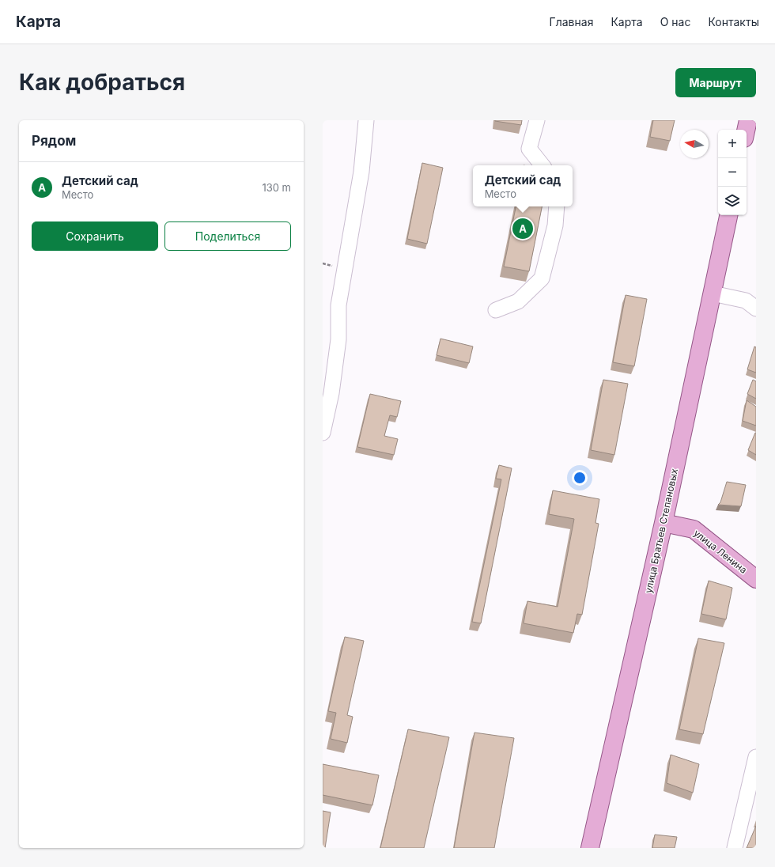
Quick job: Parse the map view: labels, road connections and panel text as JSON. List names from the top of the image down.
{
  "streets": {
    "main road": ["улица Братьев Степановых", "улица Ленина"]
  },
  "crossings": [
    ["улица Братьев Степановых", "улица Ленина"]
  ],
  "north": "left",
  "page": {
    "header": "Карта",
    "nav": [
      "Главная",
      "Карта",
      "О нас",
      "Контакты"
    ],
    "buttons": [
      "Маршрут",
      ["Сохранить", "Поделиться"]
    ],
    "title": "Как добраться",
    "heading": "Рядом",
    "map_buttons": ["+", "−"],
    "list": [
      {
        "mark": "A",
        "name": "Детский сад",
        "note": "Место",
        "value": "130 m"
      }
    ],
    "popup": ["Детский сад", "Место"],
    "pins": "A"
  }
}
